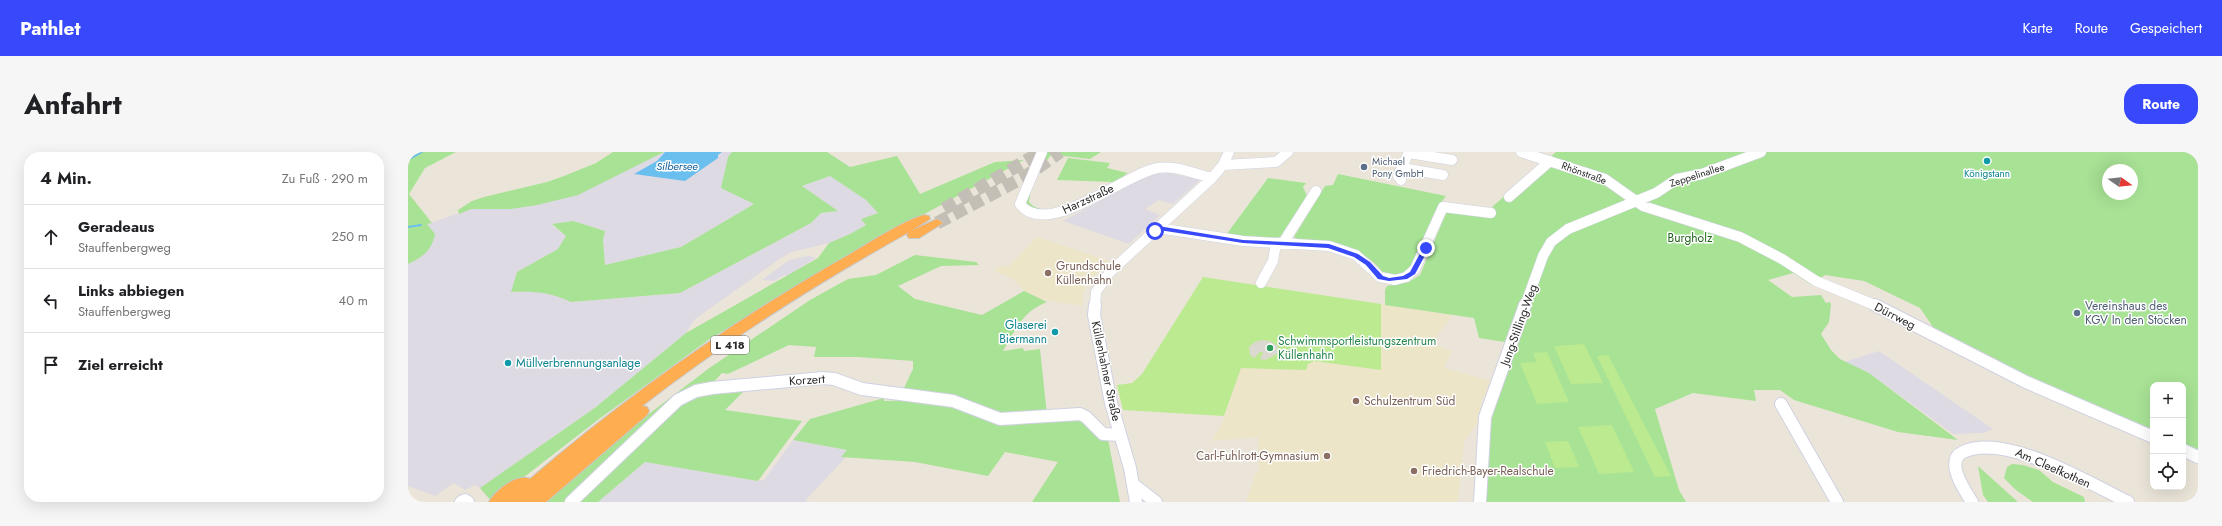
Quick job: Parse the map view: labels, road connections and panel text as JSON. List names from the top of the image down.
{
  "streets": {
    "highway": ["L 418"],
    "street": [
      "Rhönstraße",
      "Zeppelinallee",
      "Harzstraße",
      "Dürrweg",
      "Jung-Stilling-Weg",
      "Küllenhahner Straße",
      "Korzert",
      "Am Cleefkothen"
    ]
  },
  "crossings": [
    ["Rhönstraße", "Zeppelinallee"],
    ["Rhönstraße", "Dürrweg"],
    ["Rhönstraße", "Jung-Stilling-Weg"],
    ["Zeppelinallee", "Dürrweg"],
    ["Zeppelinallee", "Jung-Stilling-Weg"],
    ["Harzstraße", "Küllenhahner Straße"],
    ["Dürrweg", "Jung-Stilling-Weg"],
    ["Küllenhahner Straße", "Korzert"]
  ],
  "water": ["Silbersee"],
  "parks": ["Burgholz"],
  "places": [
    "Königstann",
    "Michael Pony GmbH",
    "Grundschule Küllenhahn",
    "Vereinshaus des KGV In den Stöcken",
    "Glaserei Biermann",
    "Schwimmsportleistungszentrum Küllenhahn",
    "Müllverbrennungsanlage",
    "Schulzentrum Süd",
    "Carl-Fuhlrott-Gymnasium",
    "Friedrich-Bayer-Realschule"
  ],
  "north": "right",
  "page": {
    "header": "Pathlet",
    "nav": ["Karte", "Route", "Gespeichert"],
    "title": "Anfahrt",
    "buttons": "Route",
    "heading": ["4 Min.", "Zu Fuß · 290 m"],
    "list": [
      ["Geradeaus", "Stauffenbergweg", "250 m"],
      ["Links abbiegen", "Stauffenbergweg", "40 m"],
      "Ziel erreicht"
    ],
    "map_buttons": ["+", "−"]
  }
}
